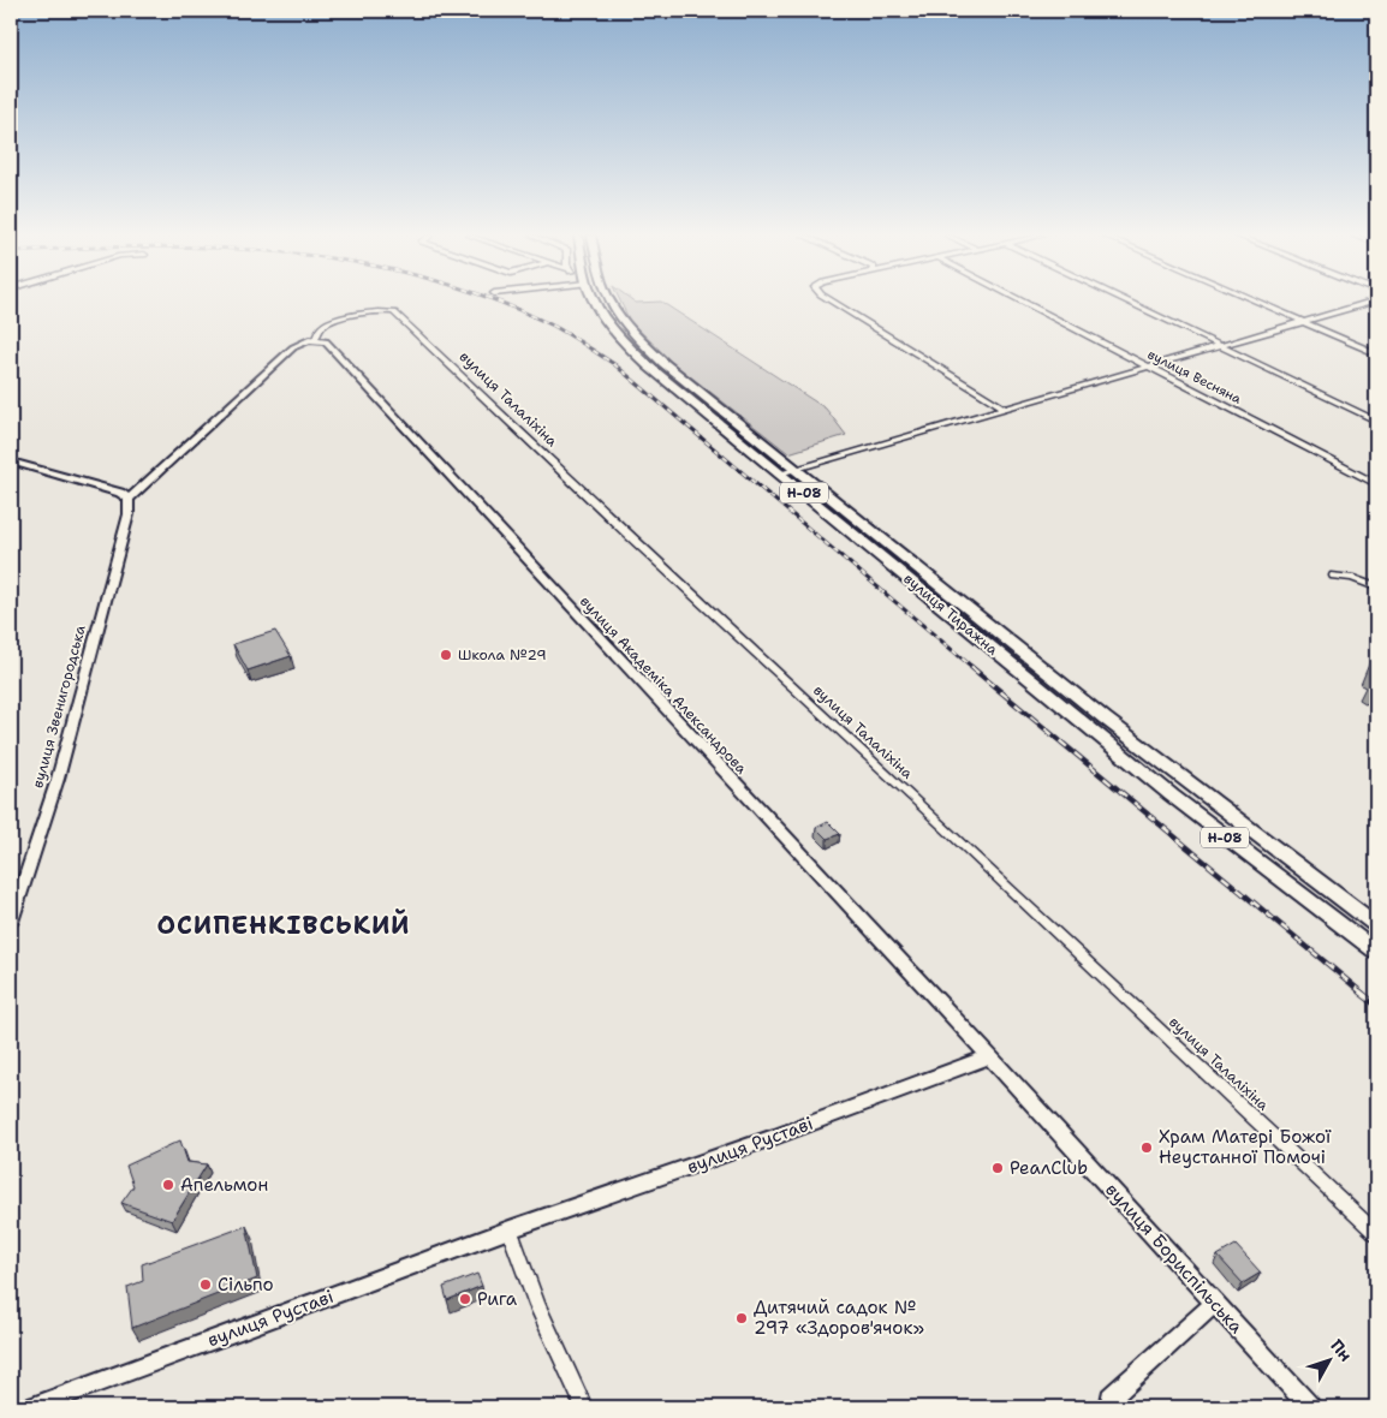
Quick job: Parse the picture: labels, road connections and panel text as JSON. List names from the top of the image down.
{
  "streets": {
    "main road": ["Н-08", "вулиця Тиражна"],
    "street": [
      "вулиця Весняна",
      "вулиця Талаліхіна",
      "вулиця Академіка Александрова",
      "вулиця Звенигородська",
      "вулиця Руставі",
      "вулиця Бориспільська"
    ]
  },
  "crossings": [
    ["вулиця Талаліхіна", "вулиця Академіка Александрова"],
    ["вулиця Академіка Александрова", "вулиця Руставі"],
    ["вулиця Академіка Александрова", "вулиця Бориспільська"],
    ["вулиця Руставі", "вулиця Бориспільська"]
  ],
  "districts": ["ОСИПЕНКІВСЬКИЙ"],
  "places": [
    "Школа №29",
    "Храм Матері Божої Неустанної Помочі",
    "РеалClub",
    "Апельмон",
    "Сільпо",
    "Рига",
    "Дитячий садок № 297 «Здоров'ячок»"
  ],
  "north": "top right"
}
